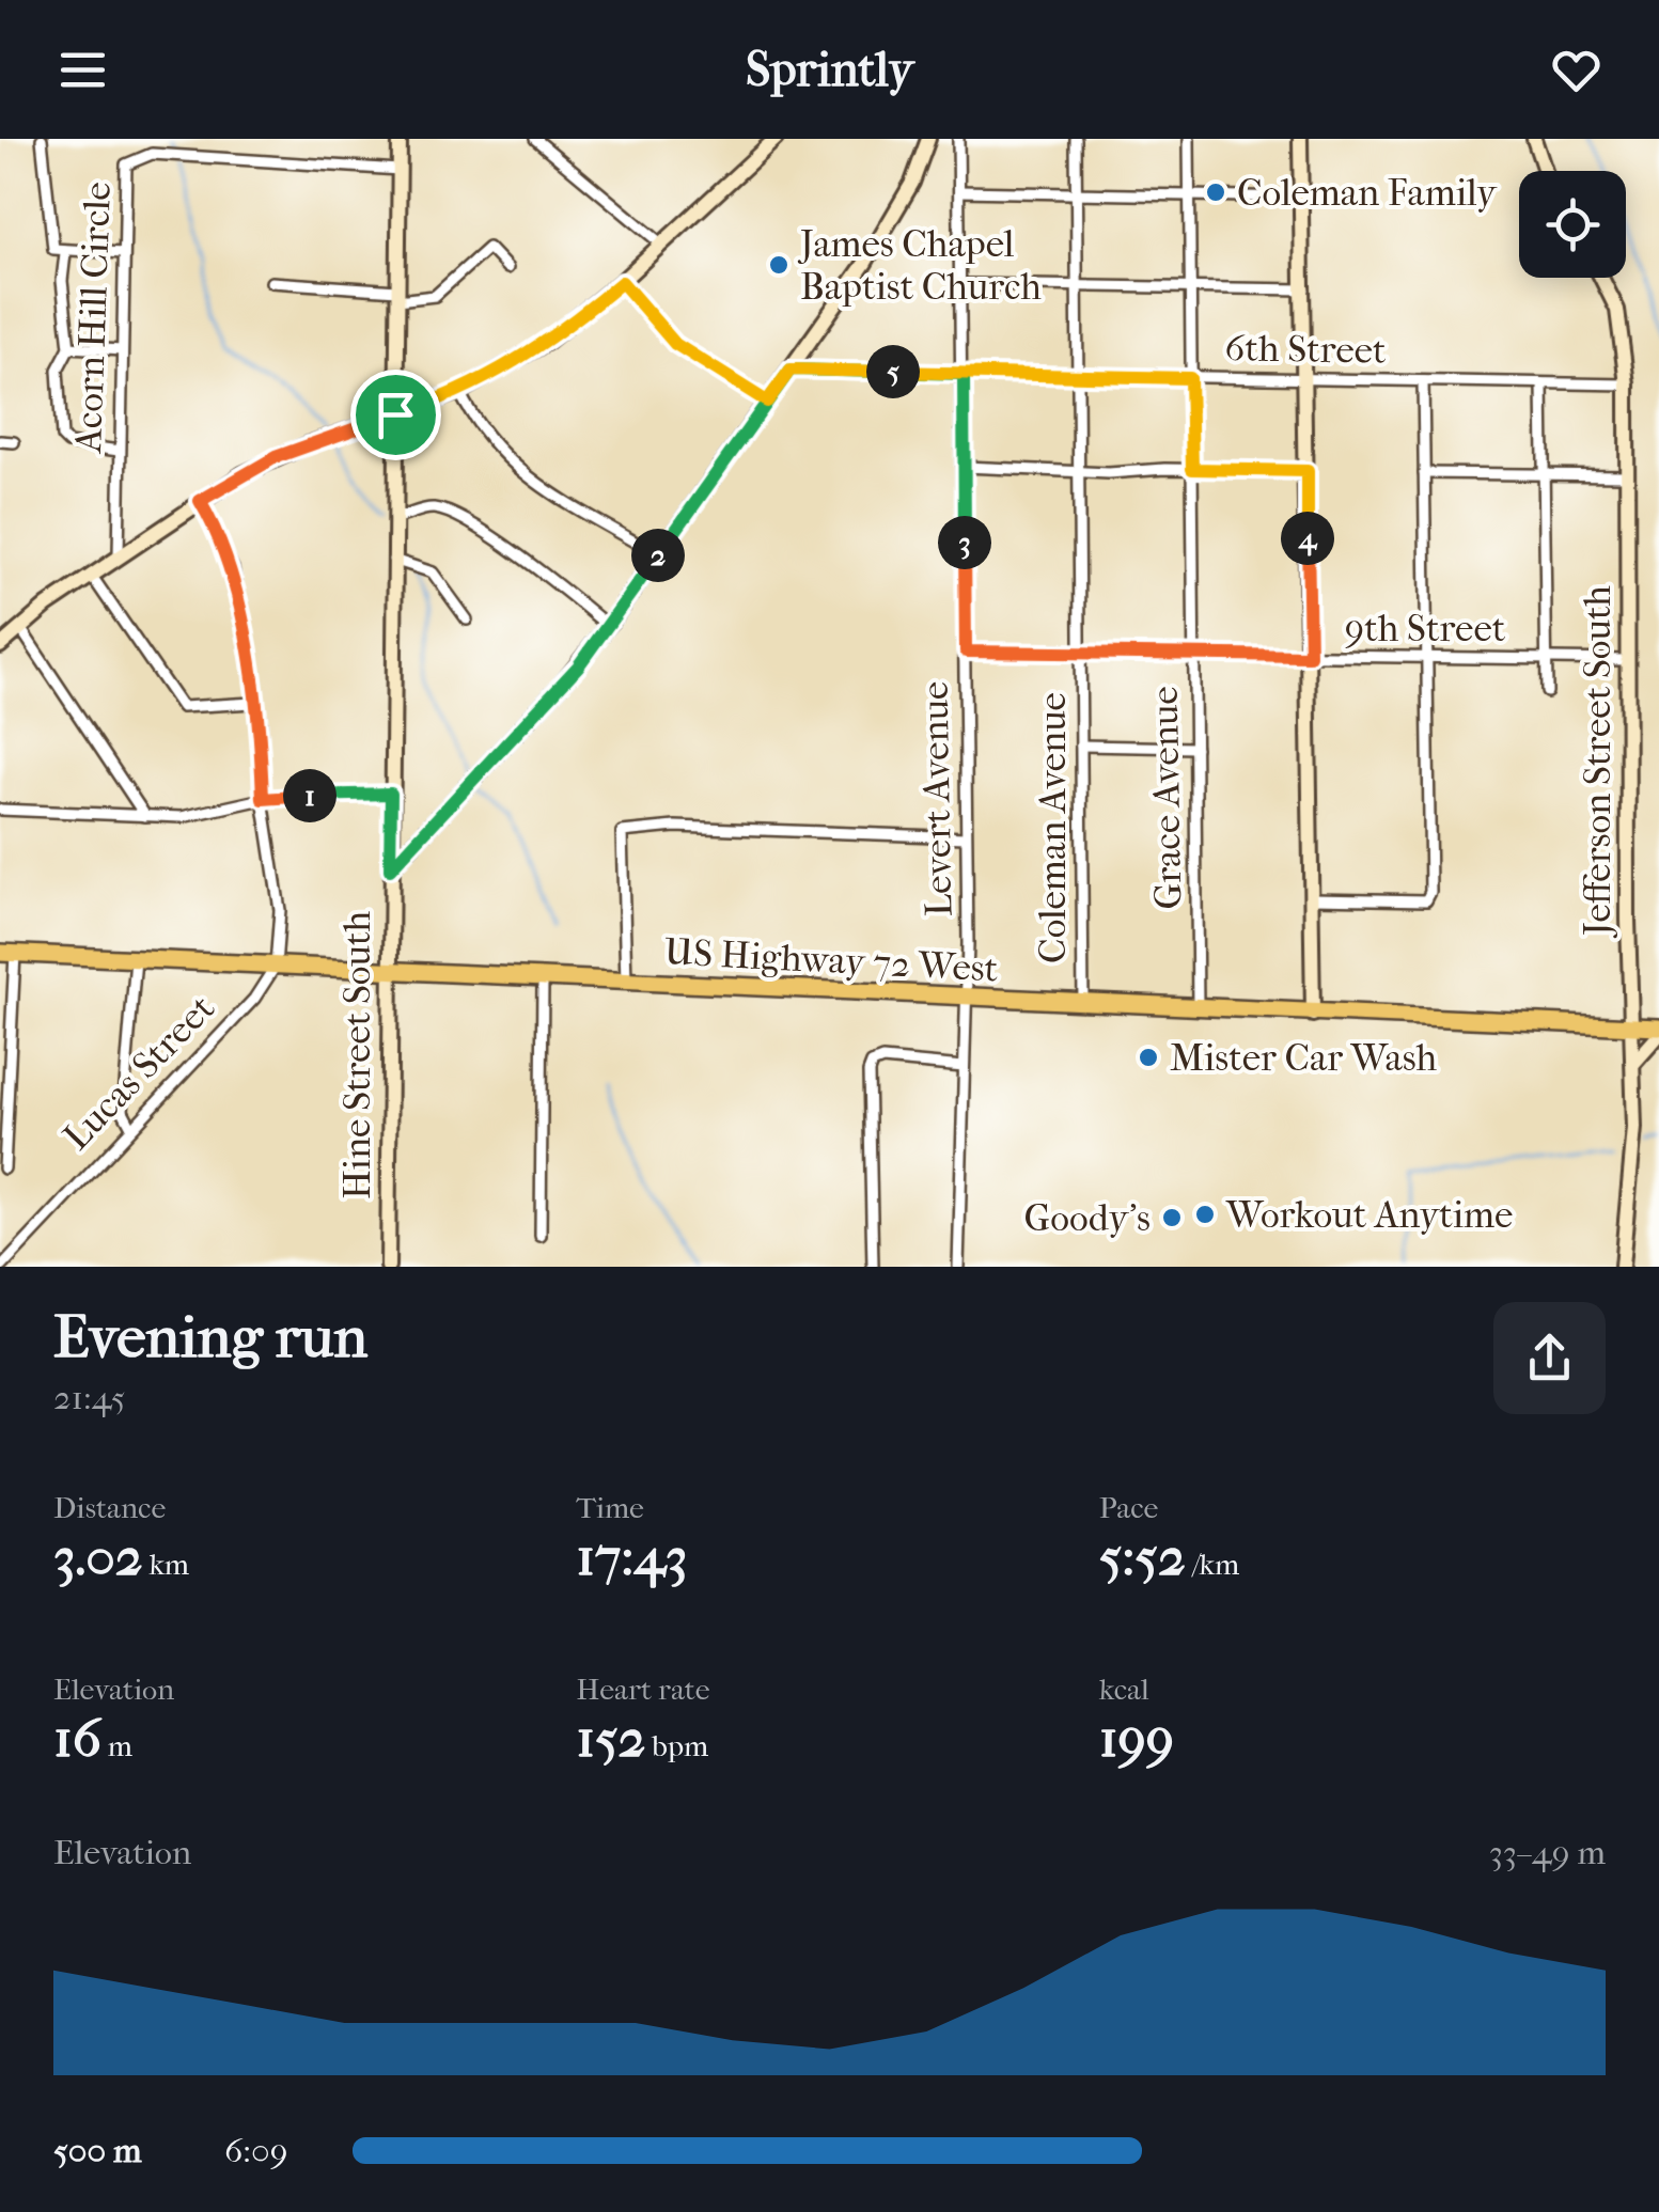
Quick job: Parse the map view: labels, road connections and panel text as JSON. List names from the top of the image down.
{
  "streets": {
    "highway": ["US Highway 72 West"],
    "street": [
      "Acorn Hill Circle",
      "6th Street",
      "9th Street",
      "Jefferson Street South",
      "Grace Avenue",
      "Levert Avenue",
      "Coleman Avenue",
      "Hine Street South",
      "Lucas Street"
    ]
  },
  "crossings": [
    ["Acorn Hill Circle", "Hine Street South"],
    ["6th Street", "Jefferson Street South"],
    ["6th Street", "Grace Avenue"],
    ["6th Street", "Levert Avenue"],
    ["6th Street", "Coleman Avenue"],
    ["9th Street", "Jefferson Street South"],
    ["9th Street", "Grace Avenue"],
    ["9th Street", "Levert Avenue"],
    ["9th Street", "Coleman Avenue"],
    ["Jefferson Street South", "US Highway 72 West"],
    ["Grace Avenue", "US Highway 72 West"],
    ["Levert Avenue", "US Highway 72 West"],
    ["Coleman Avenue", "US Highway 72 West"],
    ["US Highway 72 West", "Hine Street South"],
    ["US Highway 72 West", "Lucas Street"]
  ],
  "places": [
    "Coleman Family",
    "James Chapel Baptist Church",
    "Mister Car Wash",
    "Workout Anytime",
    "Goody's"
  ],
  "page": {
    "header": "Sprintly",
    "pins": [
      "5",
      "4",
      "3",
      "2",
      "1"
    ],
    "heading": ["Evening run", "21:45"],
    "stats": [
      ["Distance", "3.02 km"],
      ["Time", "17:43"],
      ["Pace", "5:52 /km"],
      ["Elevation", "16 m"],
      ["Heart rate", "152 bpm"],
      ["kcal", "199"]
    ],
    "chart": ["Elevation", "33–49 m"],
    "list": [
      {
        "name": "500 m",
        "note": "6:09"
      }
    ]
  }
}
